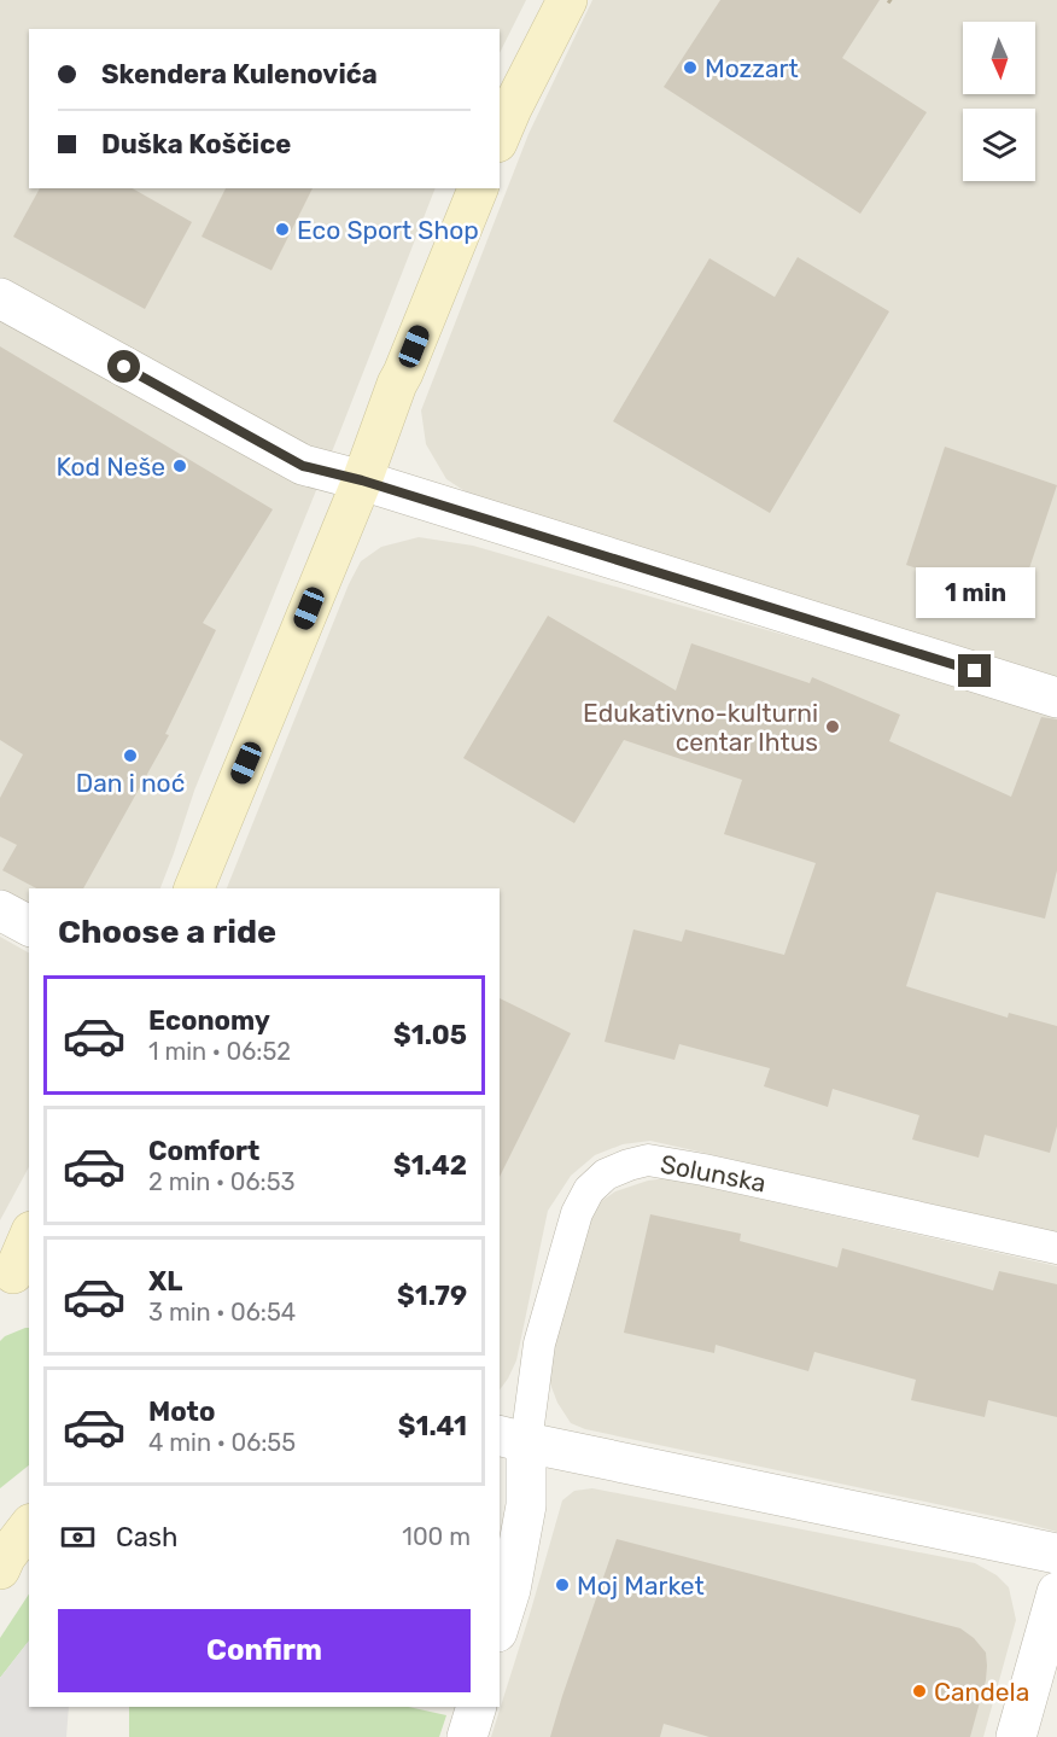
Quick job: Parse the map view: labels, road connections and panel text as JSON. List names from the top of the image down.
{
  "streets": {
    "lane": ["Solunska"]
  },
  "places": [
    "Mozzart",
    "Eco Sport Shop",
    "Kod Neše",
    "Edukativno-kulturni centar Ihtus",
    "Dan i noć",
    "Moj Market",
    "Candela"
  ],
  "north": "bottom",
  "page": {
    "banner": ["Skendera Kulenovića", "Duška Koščice"],
    "bubble": "1 min",
    "heading": "Choose a ride",
    "list": [
      {
        "name": "Economy",
        "note": "1 min · 06:52",
        "value": "$1.05"
      },
      {
        "name": "Comfort",
        "note": "2 min · 06:53",
        "value": "$1.42"
      },
      {
        "name": "XL",
        "note": "3 min · 06:54",
        "value": "$1.79"
      },
      {
        "name": "Moto",
        "note": "4 min · 06:55",
        "value": "$1.41"
      }
    ],
    "pay": ["Cash", "100 m"],
    "buttons": "Confirm"
  }
}
